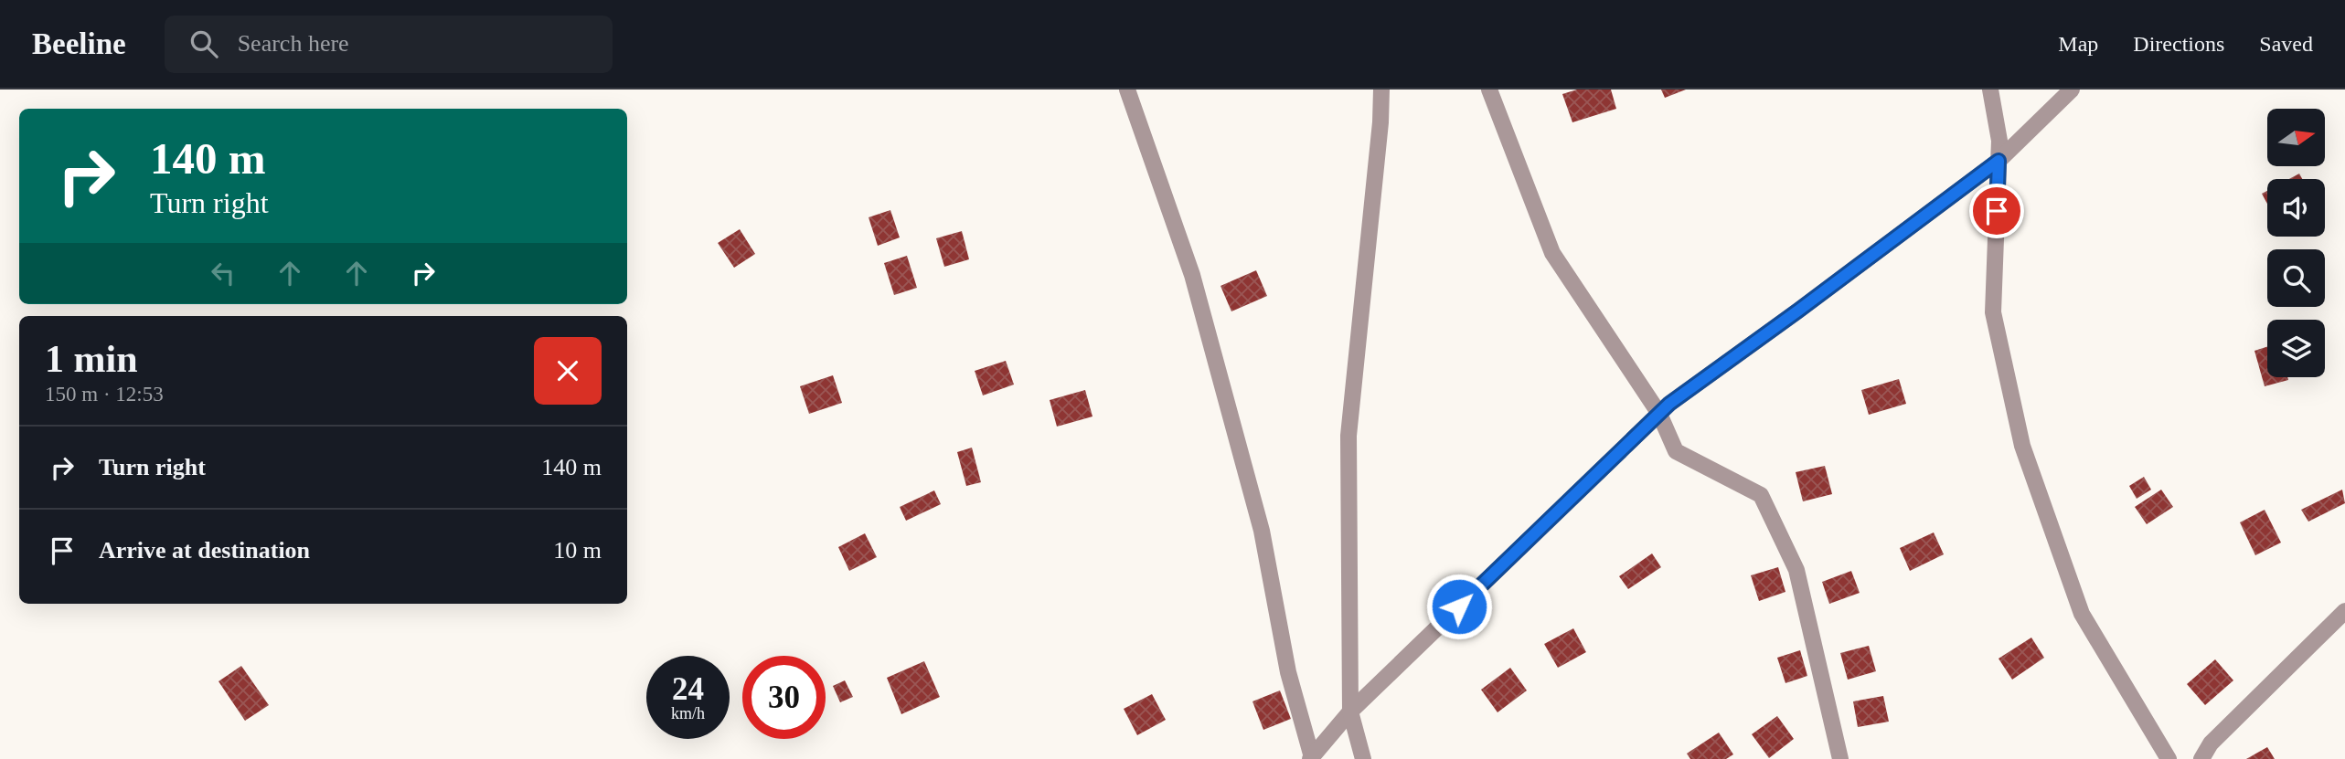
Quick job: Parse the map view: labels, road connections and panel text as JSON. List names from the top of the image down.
{
  "north": "right",
  "page": {
    "header": "Beeline",
    "search": "Search here",
    "nav": ["Map", "Directions", "Saved"],
    "turn": ["140 m", "Turn right"],
    "heading": ["1 min", "150 m · 12:53"],
    "list": [
      {
        "name": "Turn right",
        "value": "140 m"
      },
      {
        "name": "Arrive at destination",
        "value": "10 m"
      }
    ],
    "speed": "24 km/h",
    "limit": "30"
  }
}
